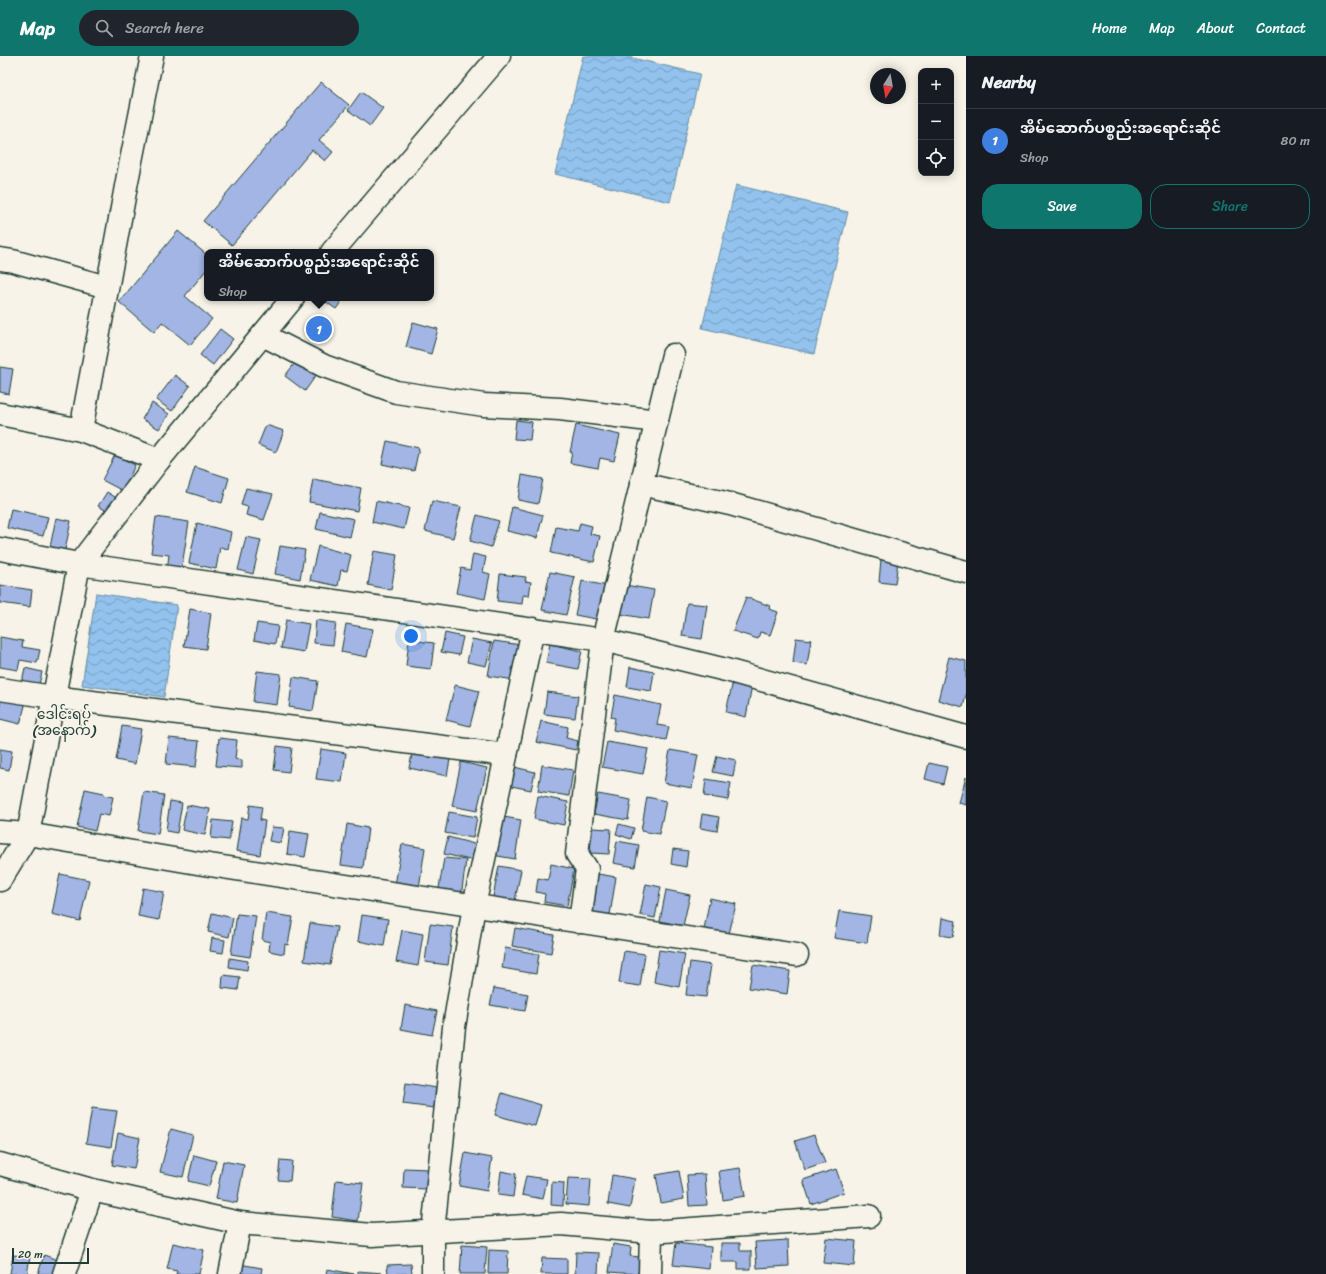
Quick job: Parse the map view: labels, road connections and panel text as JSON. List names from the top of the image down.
{
  "districts": ["ဒေါင်းရပ် (အနောက်)"],
  "scale_bar": "20 m",
  "north": "bottom",
  "page": {
    "header": "Map",
    "search": "Search here",
    "nav": [
      "Home",
      "Map",
      "About",
      "Contact"
    ],
    "heading": "Nearby",
    "map_buttons": ["+", "−"],
    "list": [
      {
        "mark": "1",
        "name": "အိမ်ဆောက်ပစ္စည်းအရောင်းဆိုင်",
        "note": "Shop",
        "value": "80 m"
      }
    ],
    "buttons": ["Save", "Share"],
    "popup": ["အိမ်ဆောက်ပစ္စည်းအရောင်းဆိုင်", "Shop"],
    "pins": "1",
    "scale": "20 m"
  }
}
